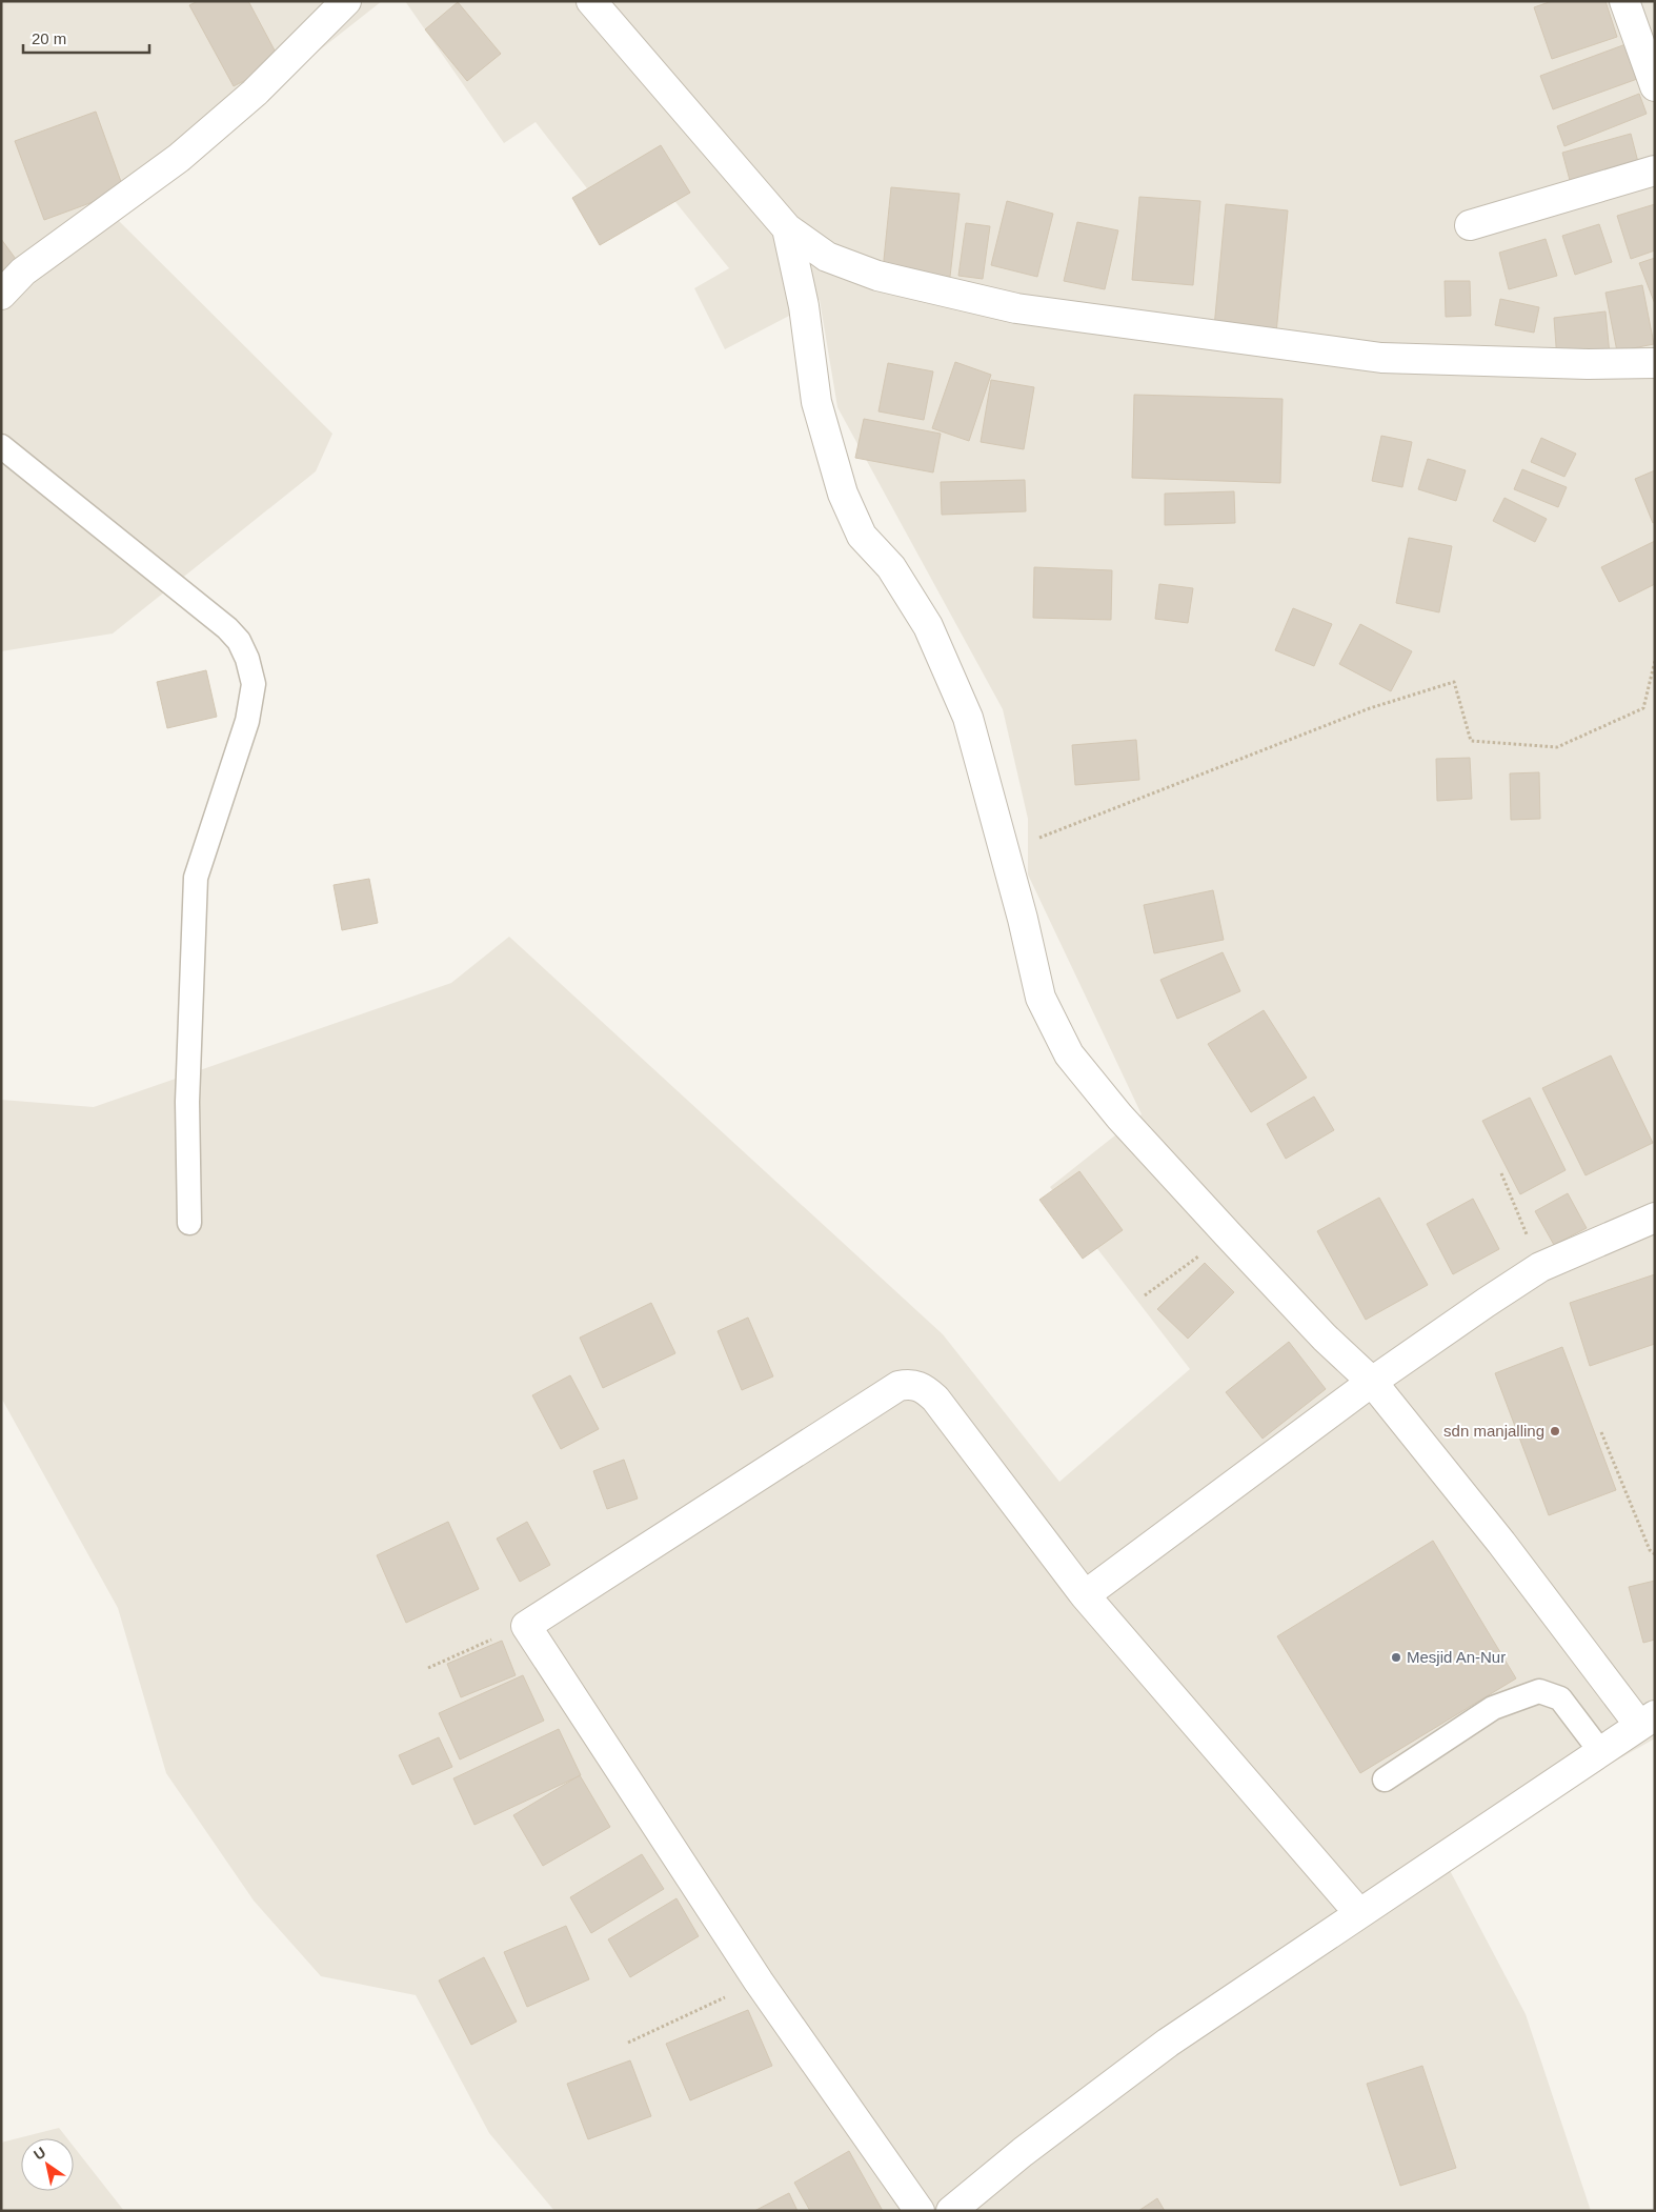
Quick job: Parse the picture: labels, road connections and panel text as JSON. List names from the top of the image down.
{
  "places": ["sdn manjalling", "Mesjid An-Nur"],
  "scale_bar": "20 m",
  "north": "top left"
}
